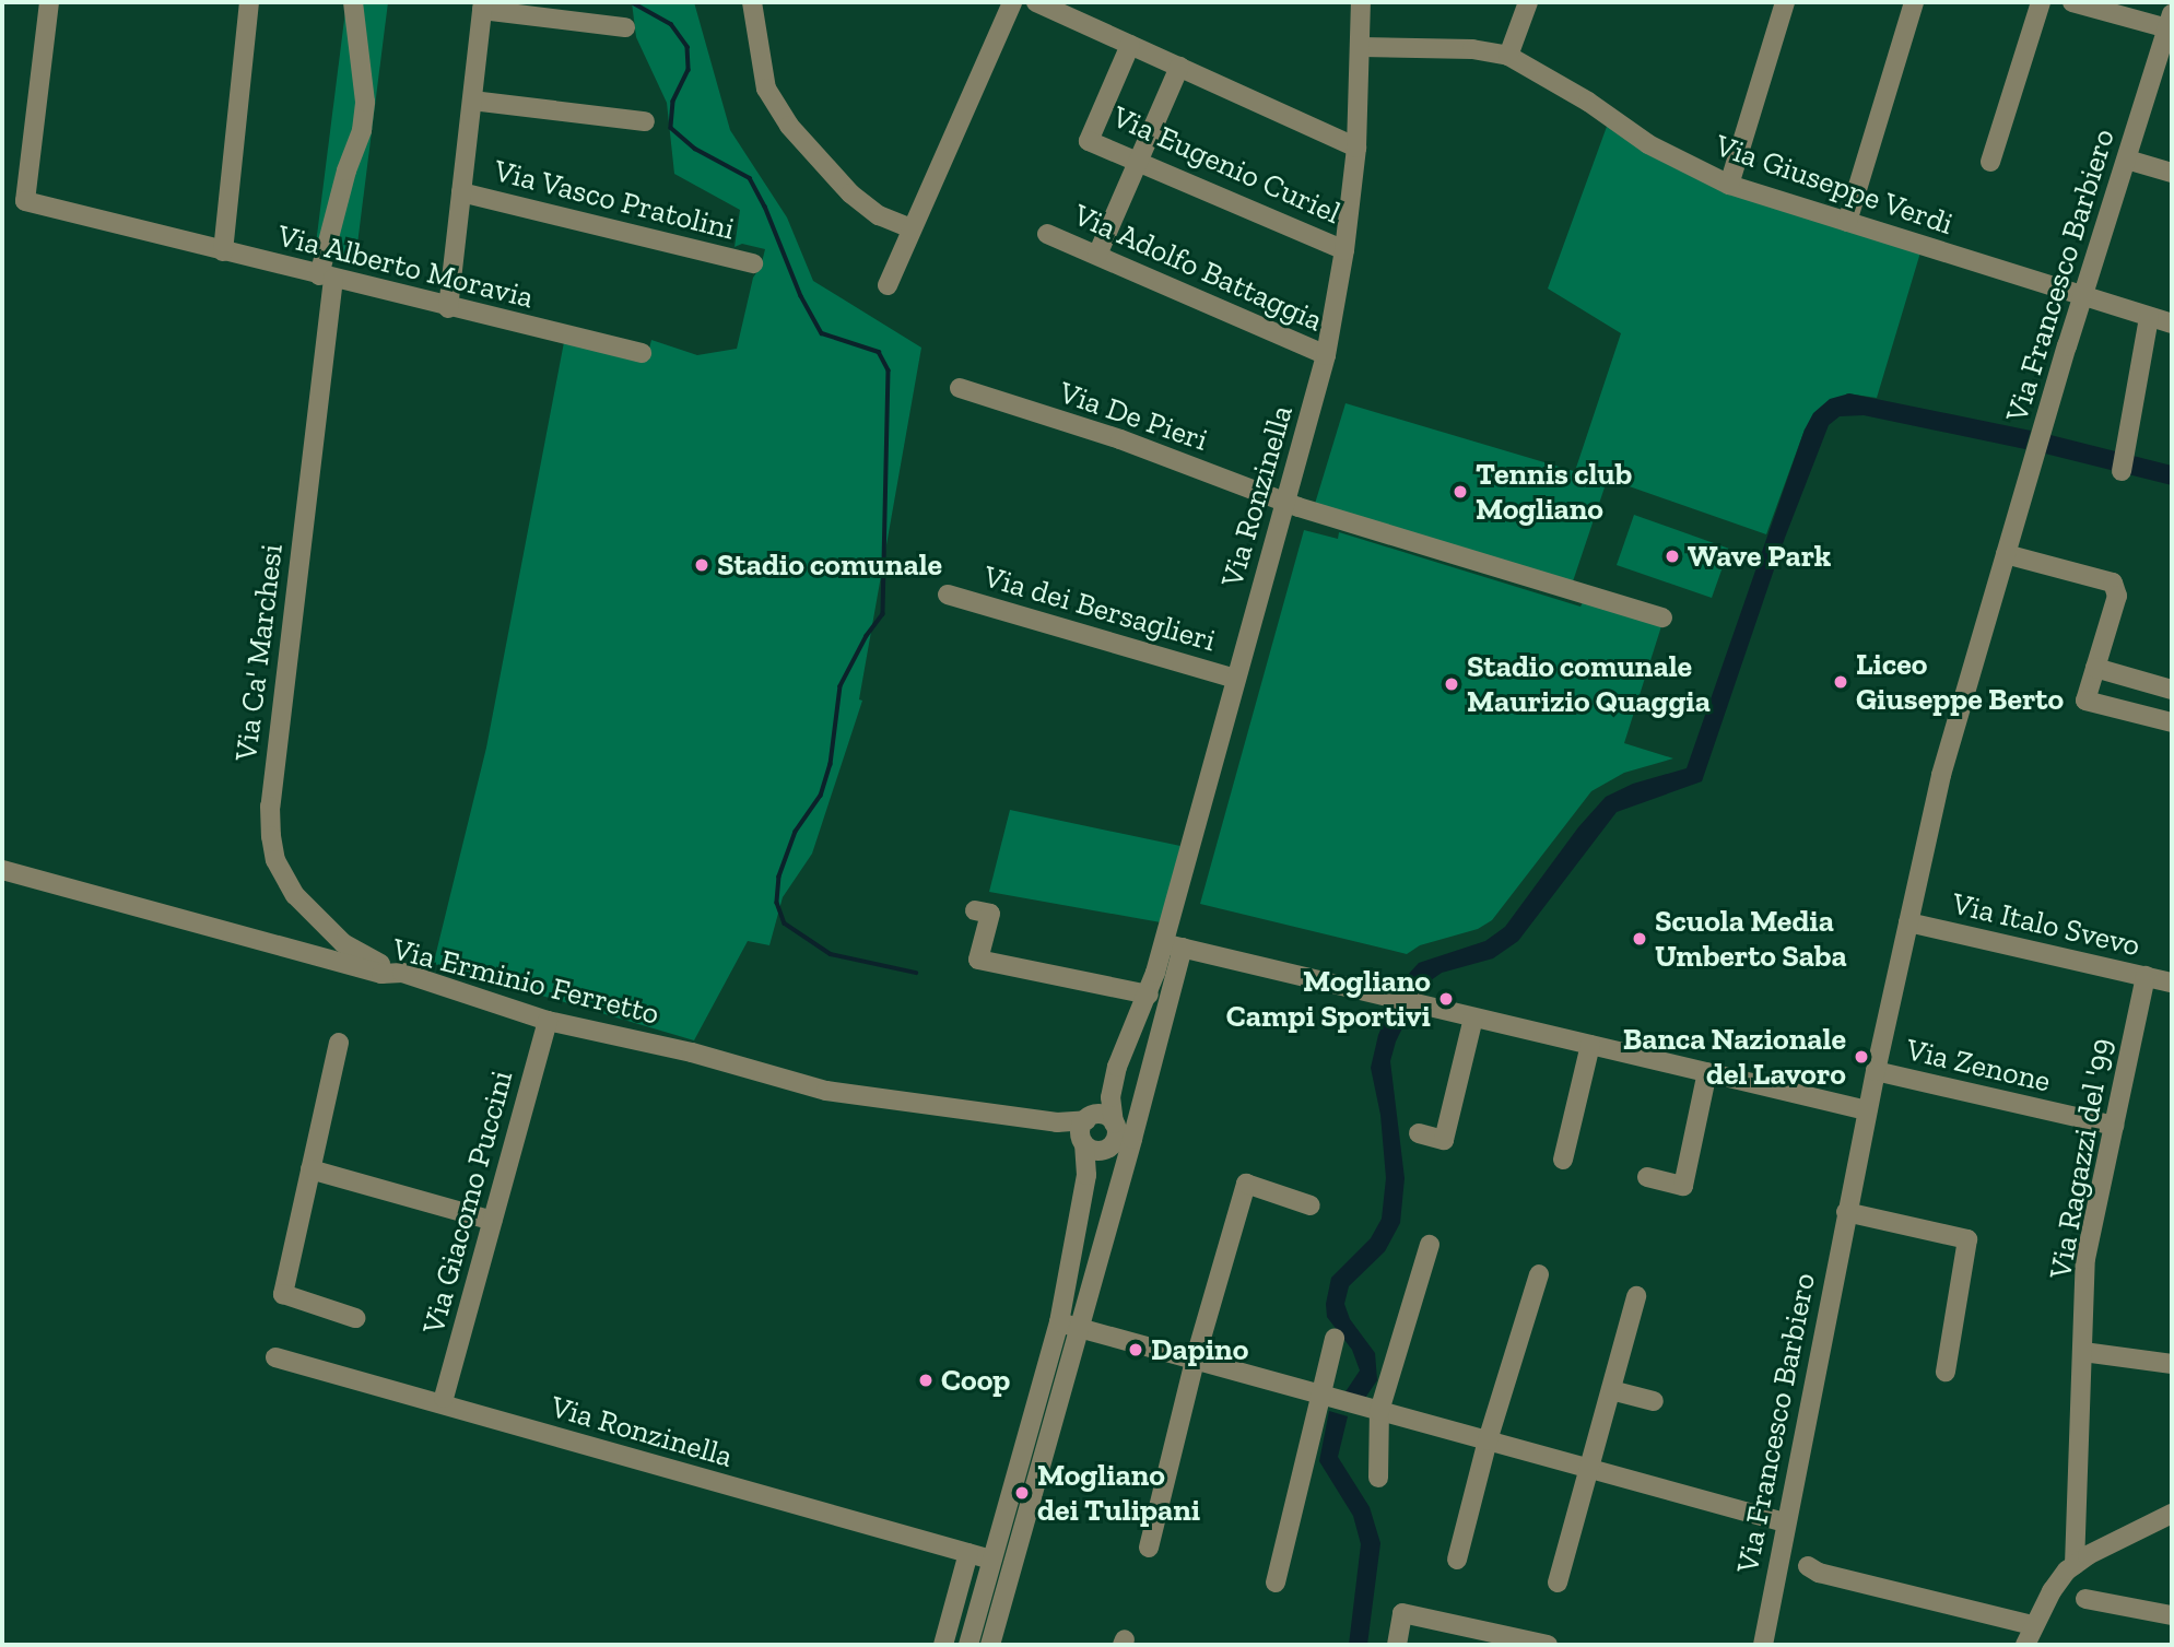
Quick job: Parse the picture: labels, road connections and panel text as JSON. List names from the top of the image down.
{
  "streets": {
    "street": [
      "Via Eugenio Curiel",
      "Via Giuseppe Verdi",
      "Via Vasco Pratolini",
      "Via Alberto Moravia",
      "Via Adolfo Battaggia",
      "Via Francesco Barbiero",
      "Via De Pieri",
      "Via Ronzinella",
      "Via dei Bersaglieri",
      "Via Ca' Marchesi",
      "Via Italo Svevo",
      "Via Erminio Ferretto",
      "Via Zenone",
      "Via Ragazzi del '99",
      "Via Giacomo Puccini"
    ]
  },
  "crossings": [
    ["Via Eugenio Curiel", "Via Ronzinella"],
    ["Via Giuseppe Verdi", "Via Francesco Barbiero"],
    ["Via Giuseppe Verdi", "Via Ronzinella"],
    ["Via Alberto Moravia", "Via Ca' Marchesi"],
    ["Via Adolfo Battaggia", "Via Ronzinella"],
    ["Via Francesco Barbiero", "Via Italo Svevo"],
    ["Via Francesco Barbiero", "Via Zenone"],
    ["Via De Pieri", "Via Ronzinella"],
    ["Via Ronzinella", "Via dei Bersaglieri"],
    ["Via Ronzinella", "Via Erminio Ferretto"],
    ["Via Ca' Marchesi", "Via Erminio Ferretto"],
    ["Via Italo Svevo", "Via Ragazzi del '99"],
    ["Via Erminio Ferretto", "Via Giacomo Puccini"],
    ["Via Zenone", "Via Ragazzi del '99"]
  ],
  "places": [
    "Tennis club Mogliano",
    "Wave Park",
    "Stadio comunale",
    "Liceo Giuseppe Berto",
    "Stadio comunale Maurizio Quaggia",
    "Scuola Media Umberto Saba",
    "Mogliano Campi Sportivi",
    "Banca Nazionale del Lavoro",
    "Dapino",
    "Coop",
    "Mogliano dei Tulipani"
  ]
}
